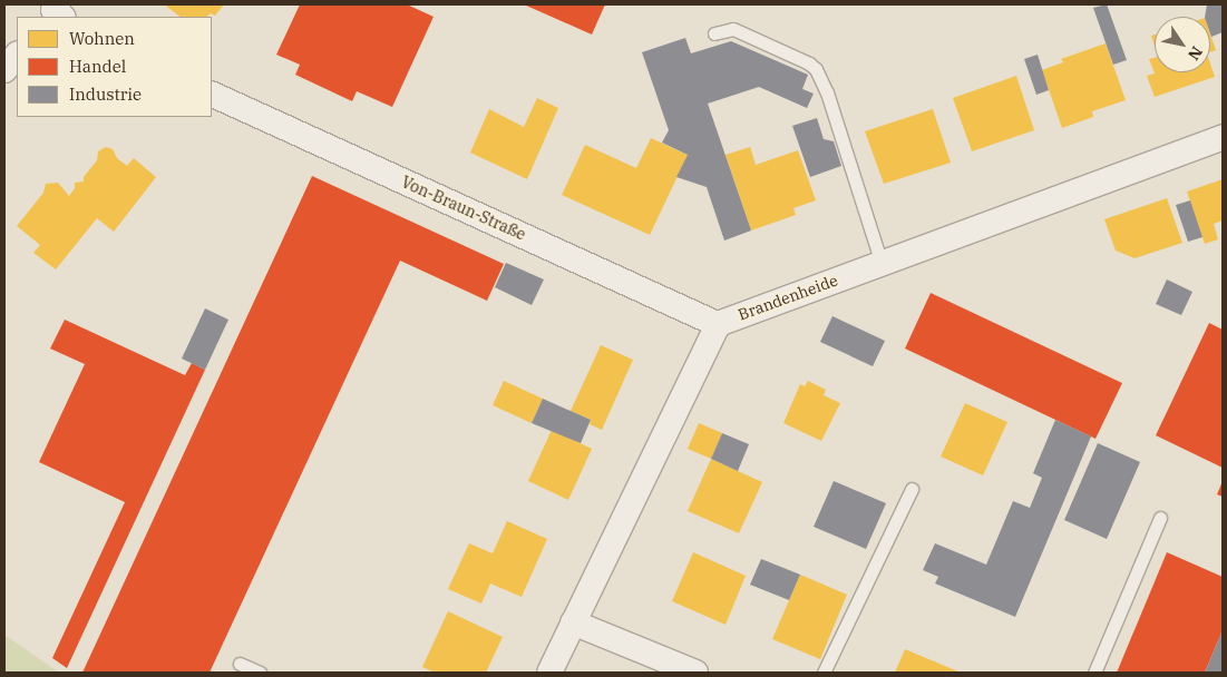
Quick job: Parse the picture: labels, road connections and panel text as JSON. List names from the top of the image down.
{
  "streets": {
    "street": ["Von-Braun-Straße", "Brandenheide"]
  },
  "crossings": [
    ["Von-Braun-Straße", "Brandenheide"]
  ],
  "legend": ["Wohnen", "Handel", "Industrie"],
  "north": "bottom right"
}
